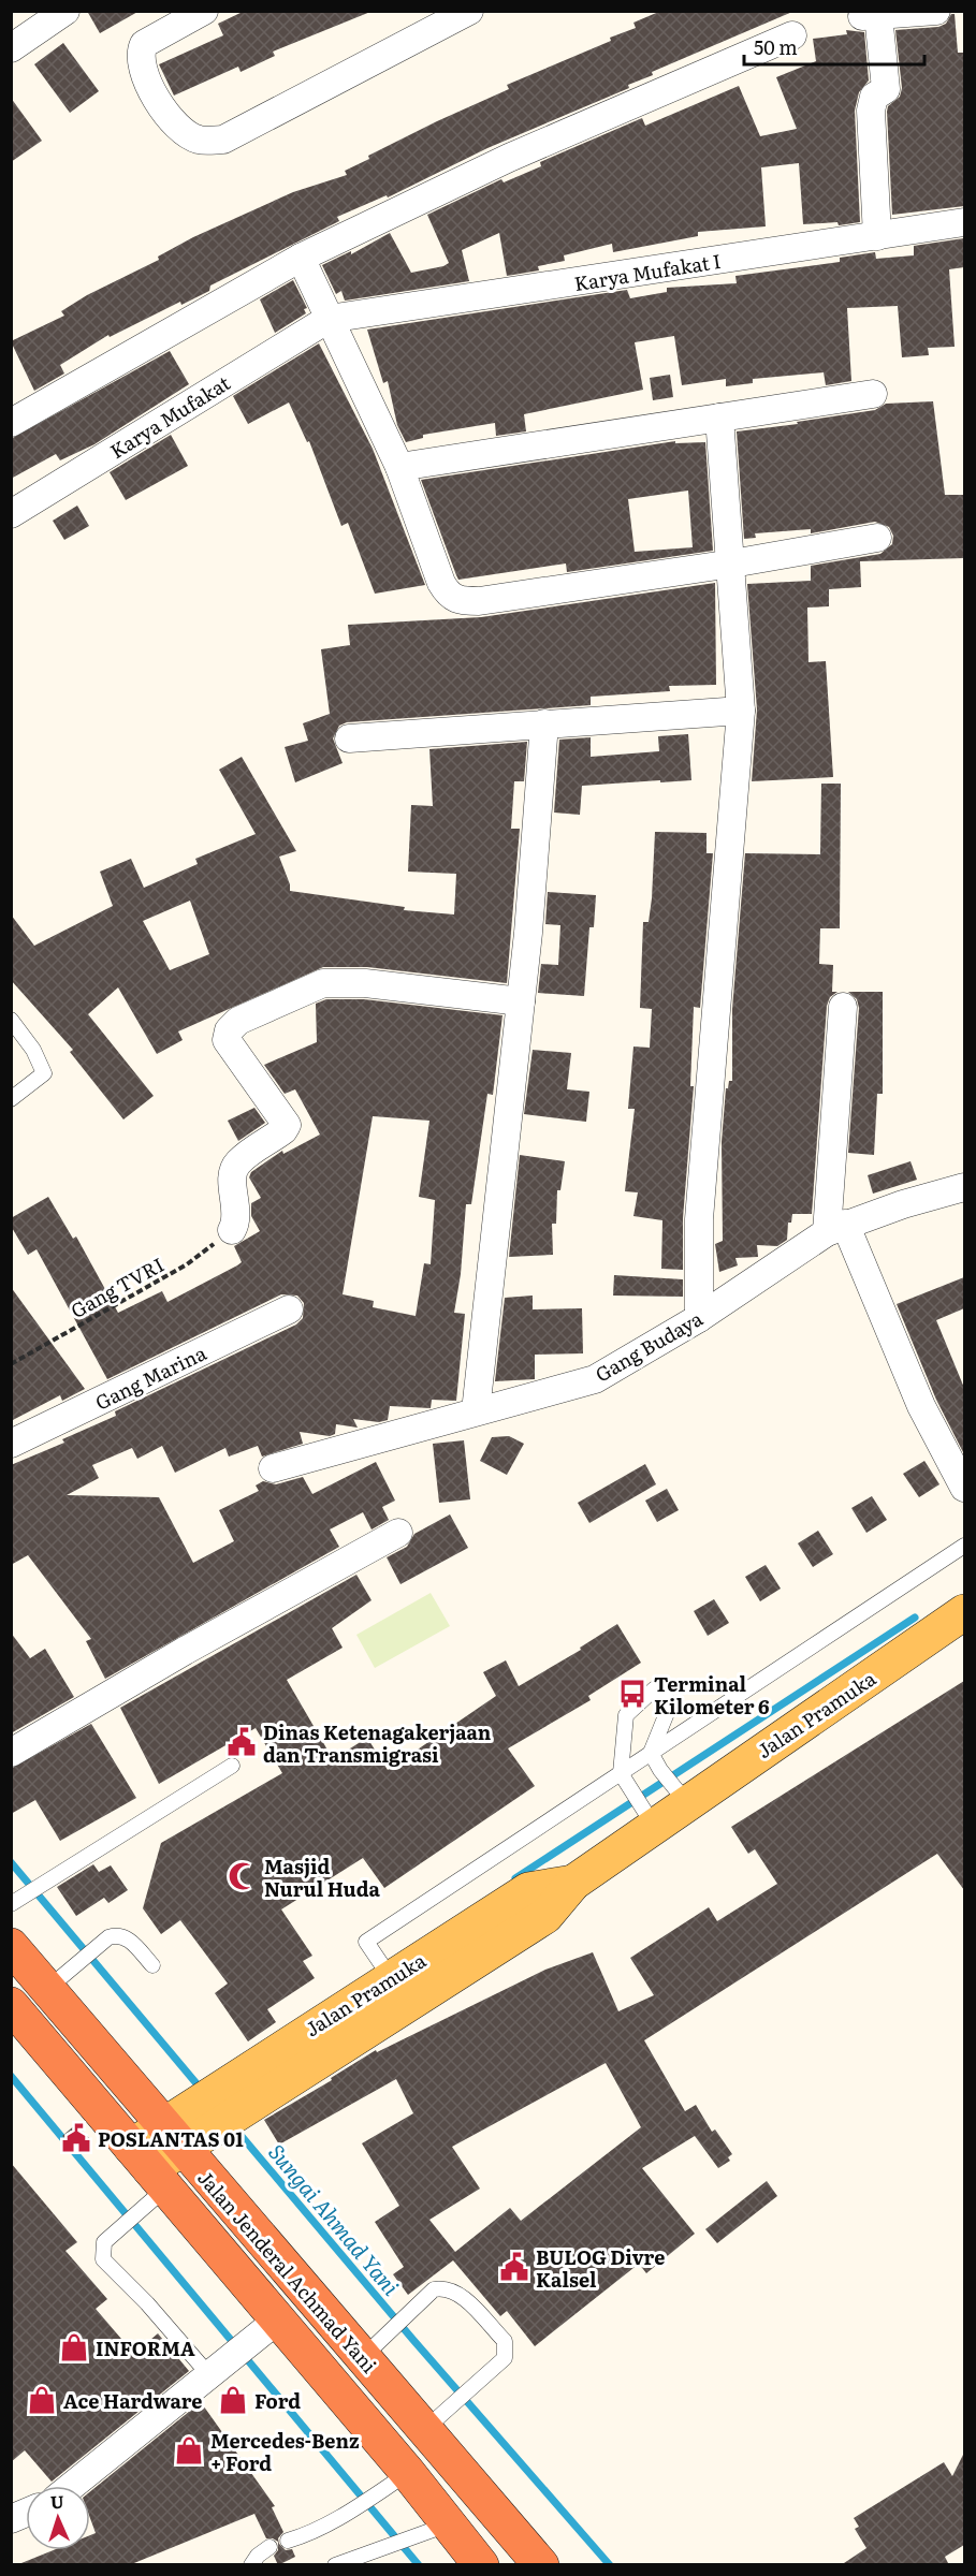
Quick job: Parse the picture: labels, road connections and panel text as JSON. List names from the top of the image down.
{
  "streets": {
    "highway": ["Jalan Jenderal Achmad Yani"],
    "main road": ["Jalan Pramuka"],
    "street": [
      "Karya Mufakat I",
      "Karya Mufakat",
      "Gang Budaya",
      "Gang Marina"
    ],
    "path": ["Gang TVRI"]
  },
  "crossings": [
    ["Karya Mufakat I", "Karya Mufakat"],
    ["Jalan Pramuka", "Jalan Jenderal Achmad Yani"]
  ],
  "water": ["Sungai Ahmad Yani"],
  "places": {
    "bus stop": ["Terminal Kilometer 6"],
    "public building": ["Dinas Ketenagakerjaan dan Transmigrasi", "POSLANTAS 01", "BULOG Divre Kalsel"],
    "mosque": ["Masjid Nurul Huda"],
    "shop": [
      "INFORMA",
      "Ace Hardware",
      "Ford",
      "Mercedes-Benz + Ford"
    ]
  },
  "scale_bar": "50 m",
  "north": "top"
}
